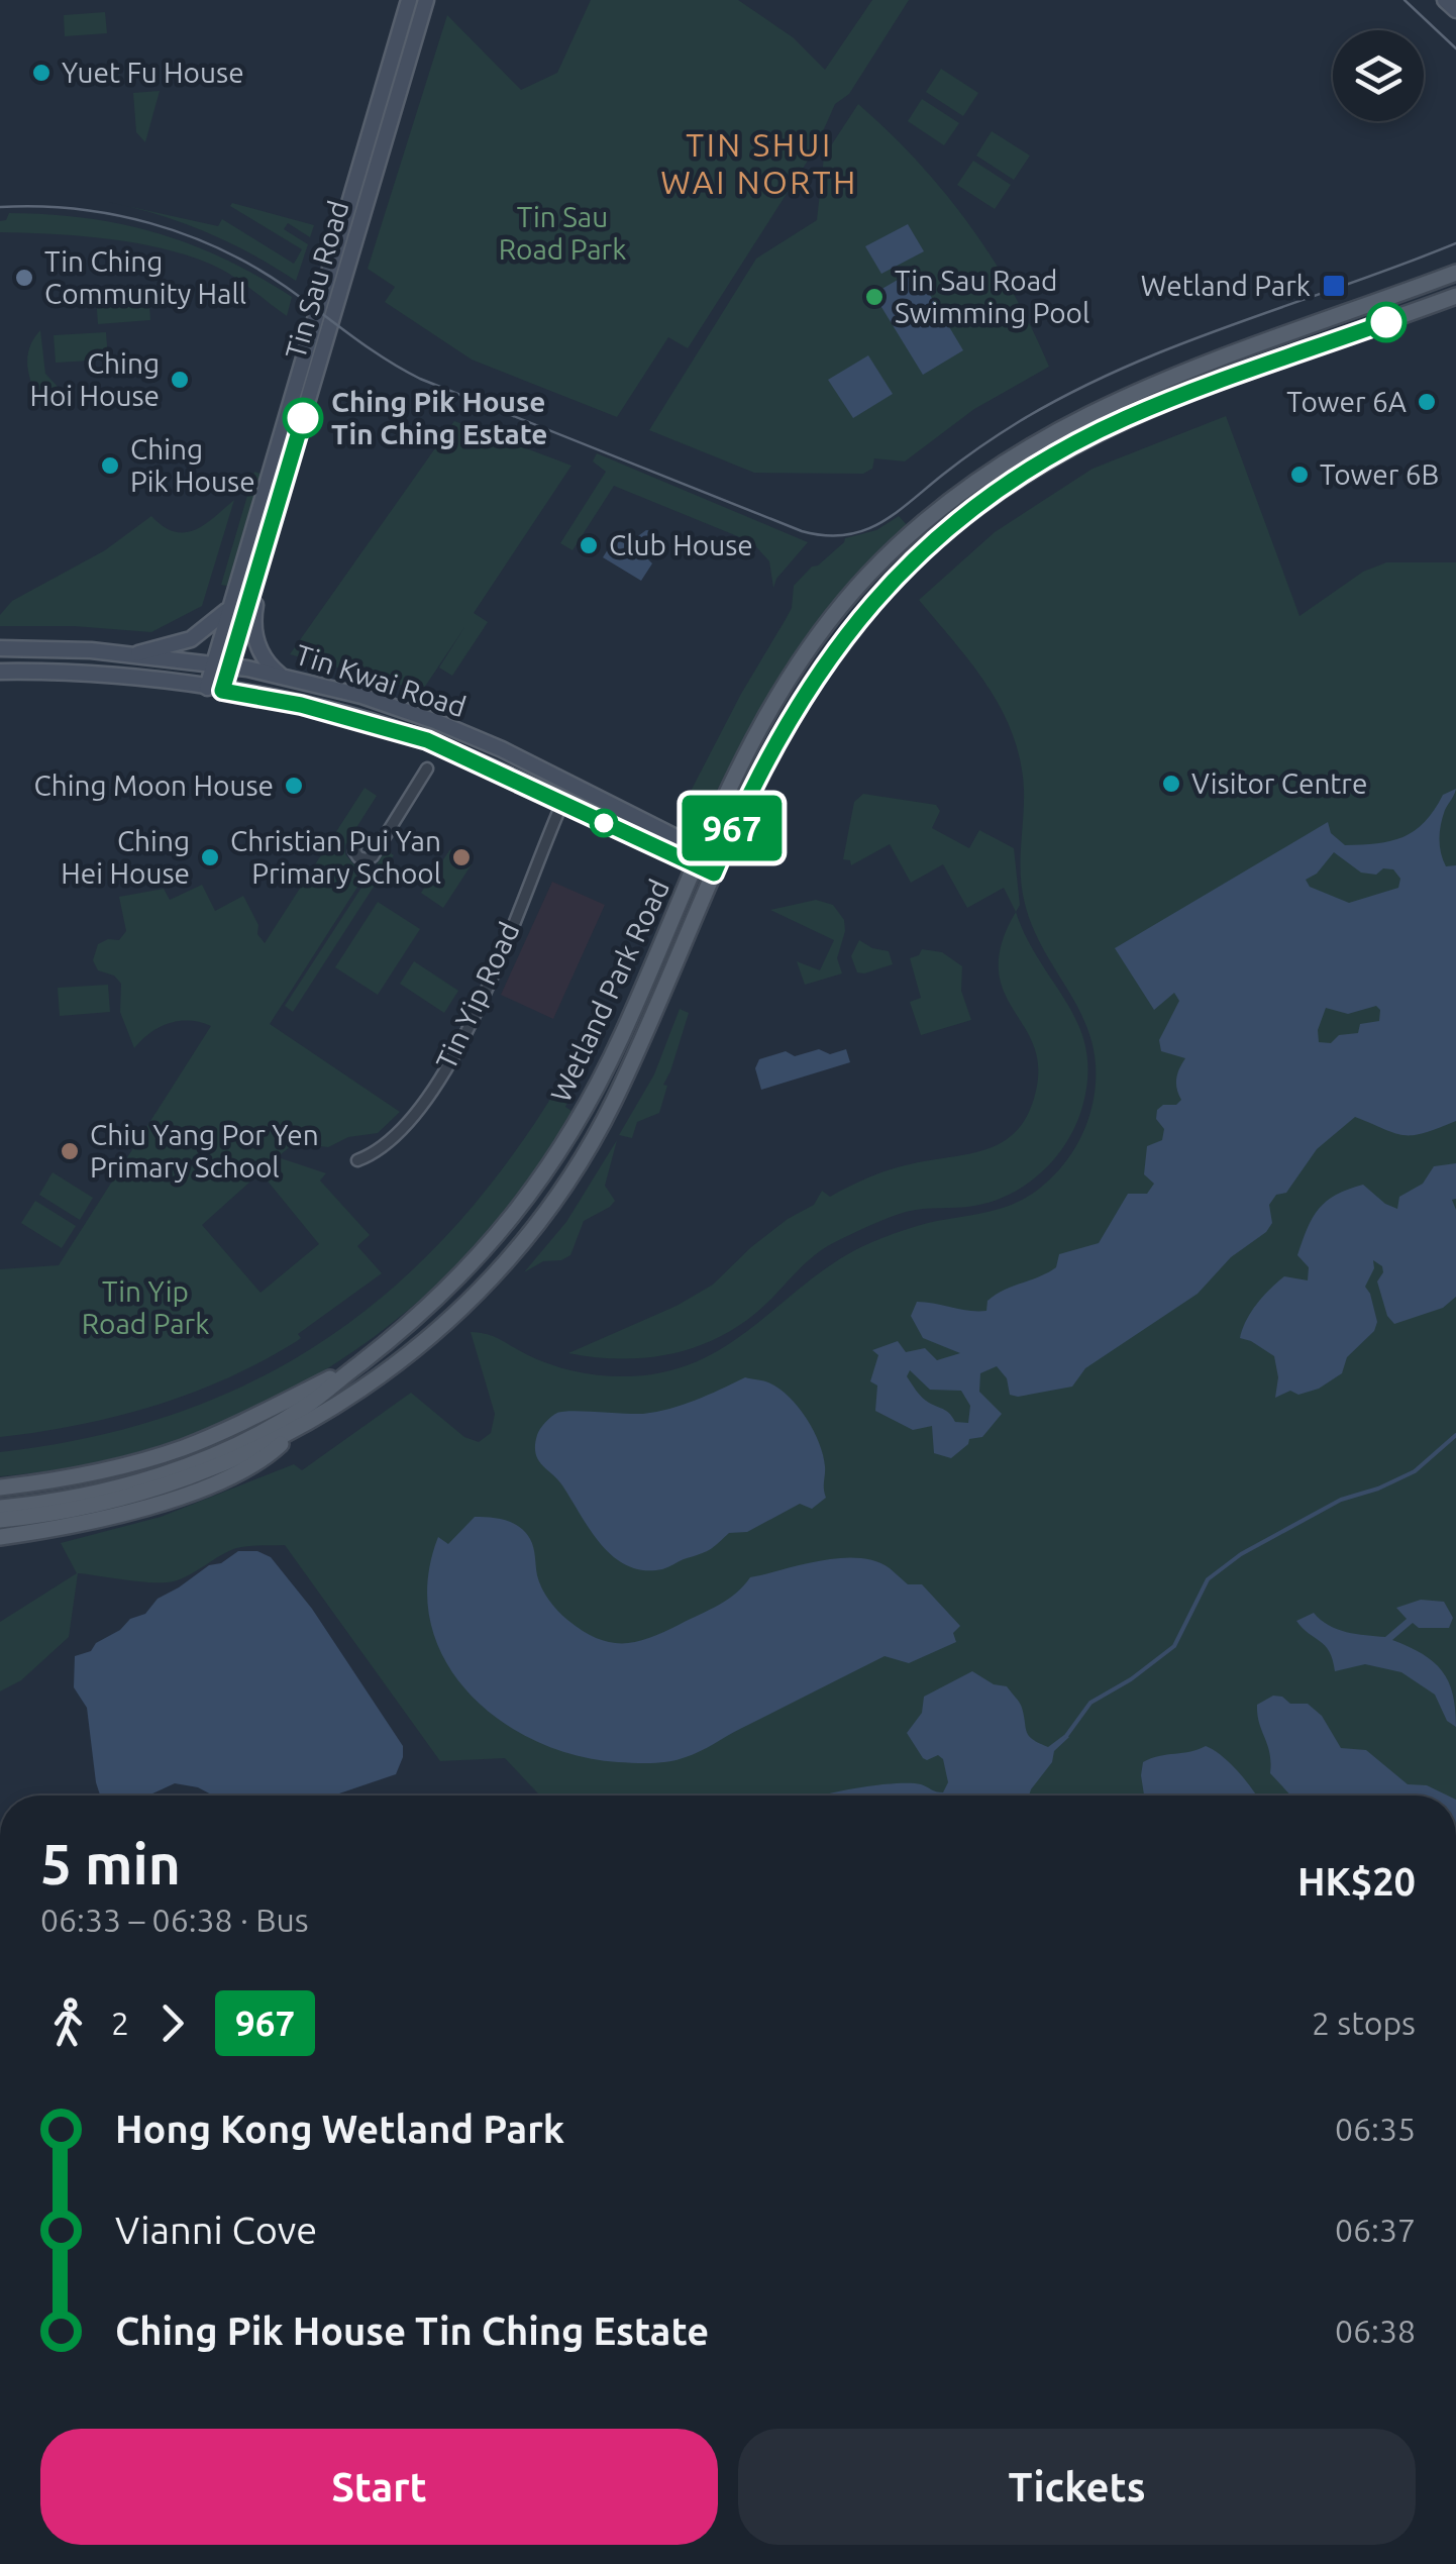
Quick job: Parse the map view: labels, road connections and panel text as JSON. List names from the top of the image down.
{
  "streets": {
    "main road": ["Wetland Park Road"],
    "street": ["Tin Sau Road", "Tin Kwai Road", "Tin Yip Road"]
  },
  "crossings": [
    ["Tin Sau Road", "Tin Kwai Road"],
    ["Tin Kwai Road", "Wetland Park Road"],
    ["Tin Kwai Road", "Tin Yip Road"]
  ],
  "districts": ["TIN SHUI WAI NORTH"],
  "parks": ["Tin Sau Road Park", "Tin Yip Road Park"],
  "places": {
    "other": [
      "Yuet Fu House",
      "Tin Ching Community Hall",
      "Tin Sau Road Swimming Pool",
      "Ching Hoi House",
      "Tower 6A",
      "Ching Pik House Tin Ching Estate",
      "Ching Pik House",
      "Tower 6B",
      "Club House",
      "Visitor Centre",
      "Ching Moon House",
      "Ching Hei House",
      "Christian Pui Yan Primary School",
      "Chiu Yang Por Yen Primary School"
    ],
    "transit": ["Wetland Park"]
  },
  "lines": ["bus line 967"],
  "page": {
    "on_map": "967",
    "heading": ["5 min", "06:33 – 06:38 · Bus", "HK$20"],
    "legs": ["2", "967", "2 stops"],
    "list": [
      {
        "name": "Hong Kong Wetland Park",
        "value": "06:35"
      },
      {
        "name": "Vianni Cove",
        "value": "06:37"
      },
      {
        "name": "Ching Pik House Tin Ching Estate",
        "value": "06:38"
      }
    ],
    "buttons": ["Start", "Tickets"]
  }
}
